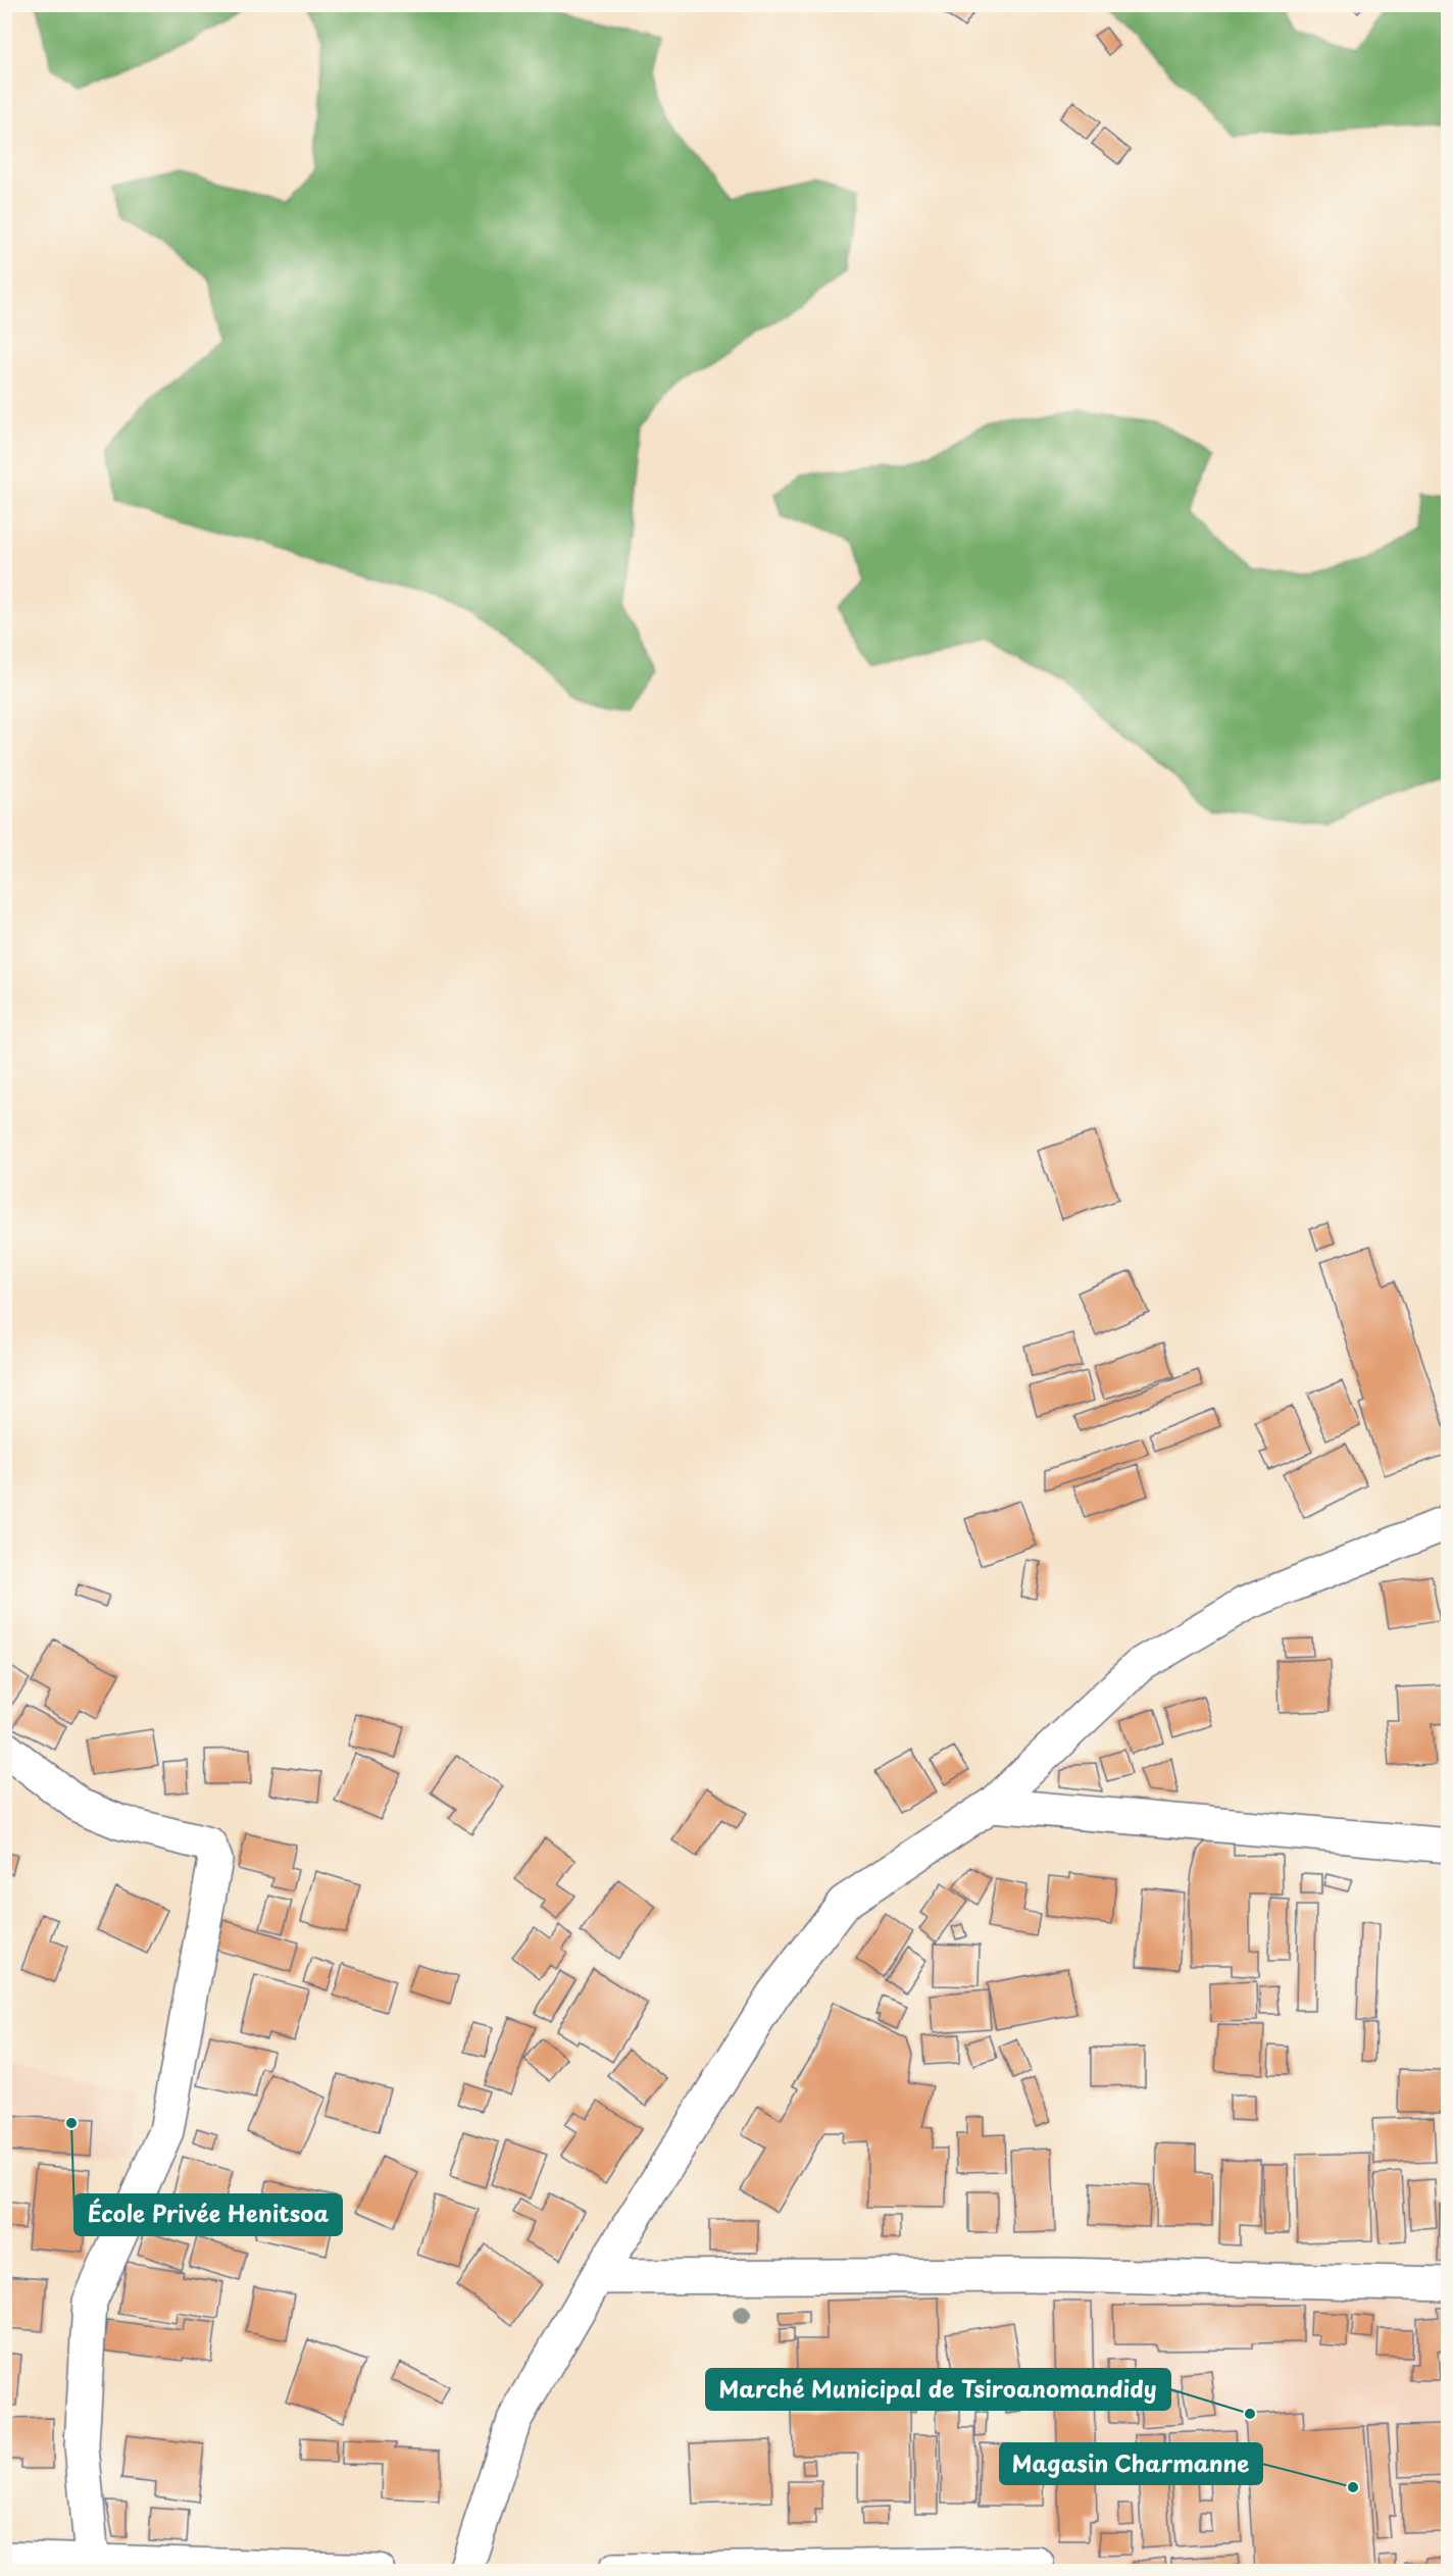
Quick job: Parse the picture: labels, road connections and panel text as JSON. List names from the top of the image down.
{
  "places": ["École Privée Henitsoa", "Marché Municipal de Tsiroanomandidy", "Magasin Charmanne"]
}
